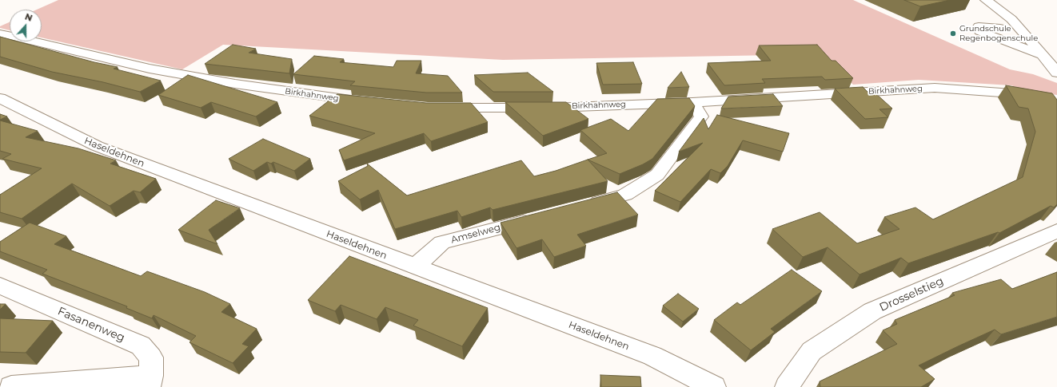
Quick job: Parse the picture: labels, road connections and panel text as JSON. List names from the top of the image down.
{
  "streets": {
    "street": [
      "Birkhahnweg",
      "Haseldehnen",
      "Amselweg",
      "Drosselstieg",
      "Fasanenweg"
    ]
  },
  "crossings": [
    ["Haseldehnen", "Amselweg"]
  ],
  "places": ["Grundschule Regenbogenschule"],
  "north": "top"
}
